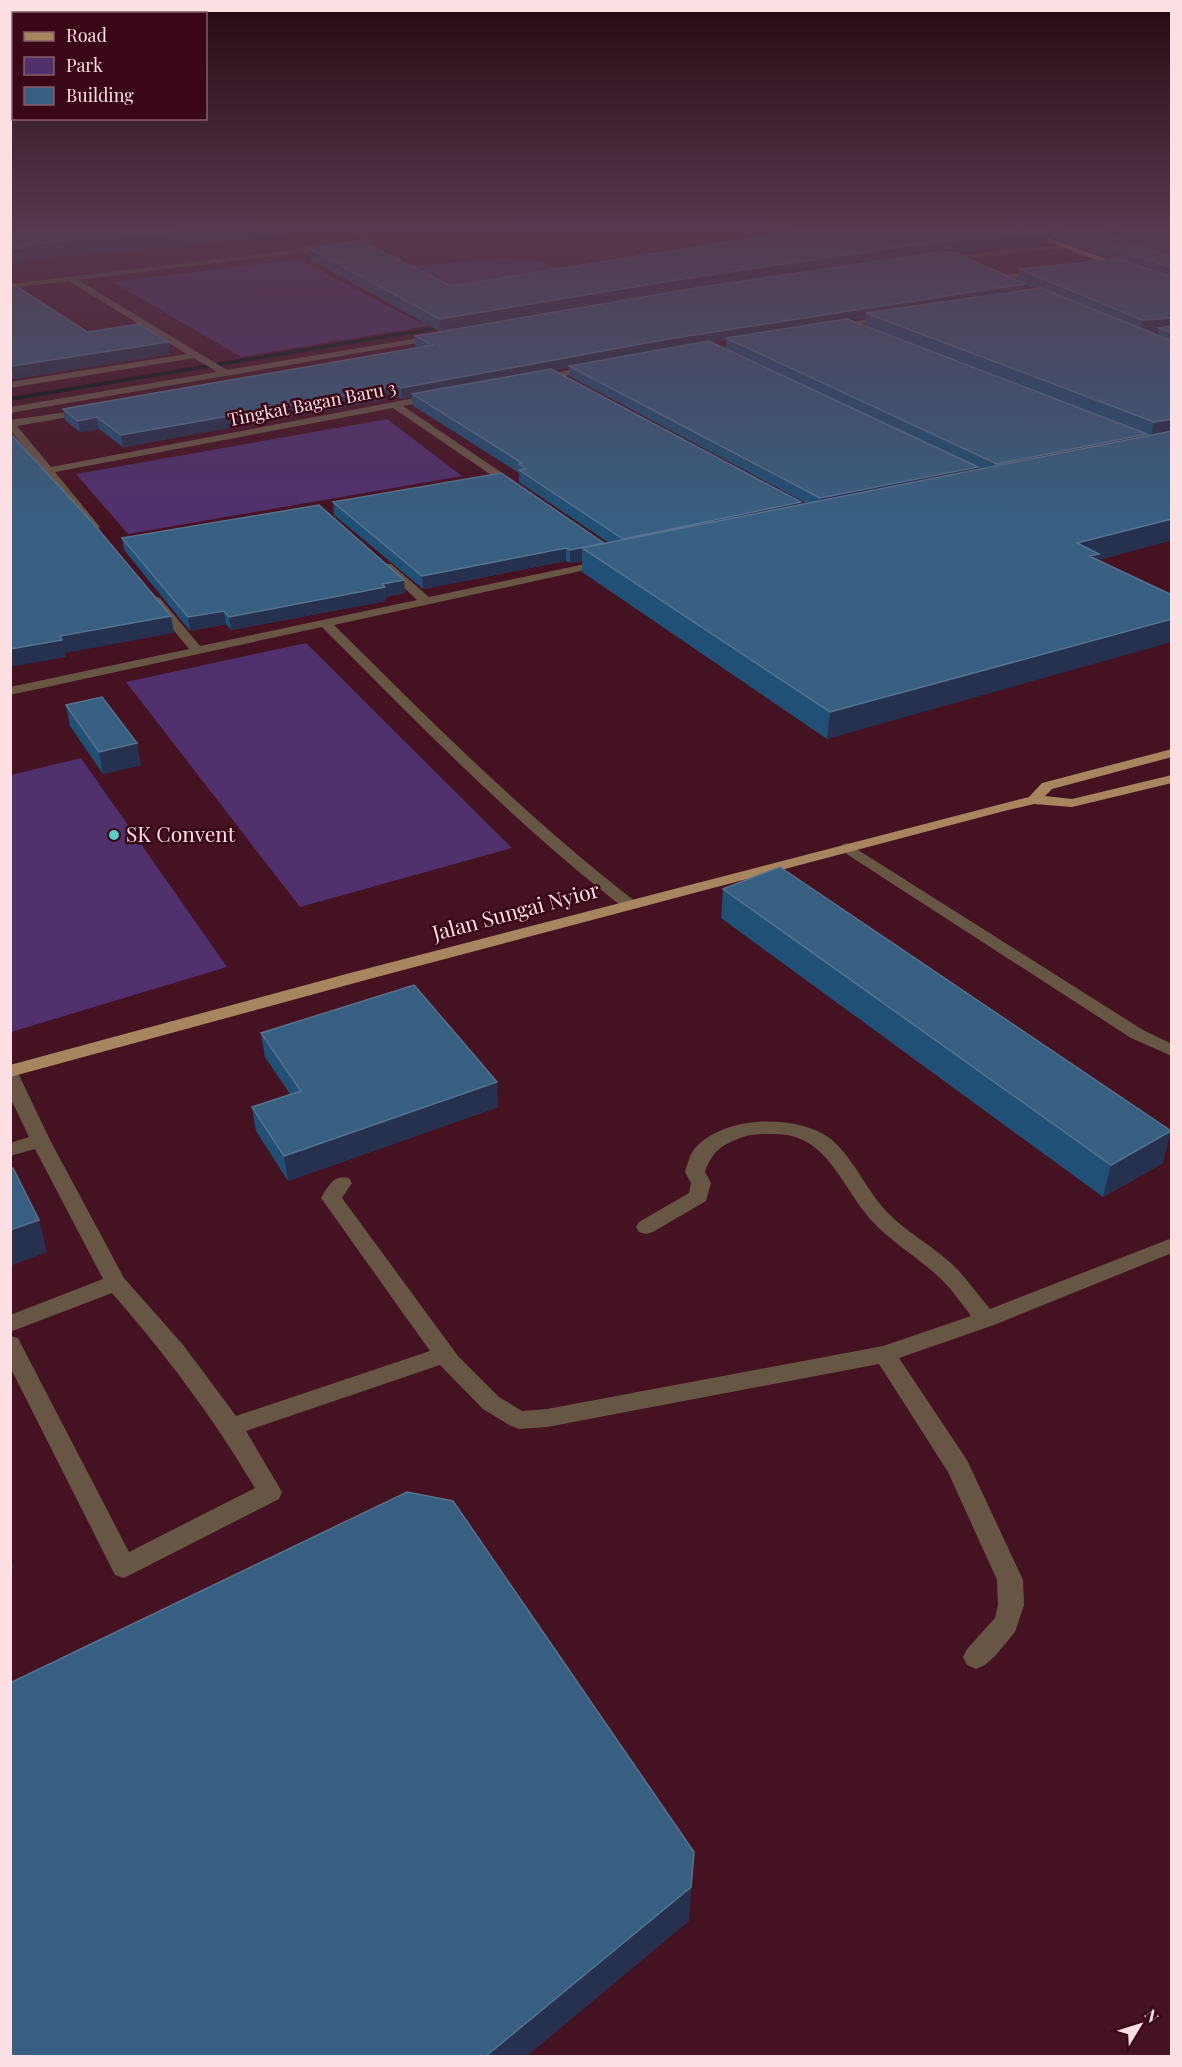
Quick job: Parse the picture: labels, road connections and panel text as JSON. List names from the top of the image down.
{
  "streets": {
    "main road": ["Jalan Sungai Nyior"],
    "street": ["Tingkat Bagan Baru 3"]
  },
  "places": ["SK Convent"],
  "legend": ["Road", "Park", "Building"],
  "north": "top right"
}
